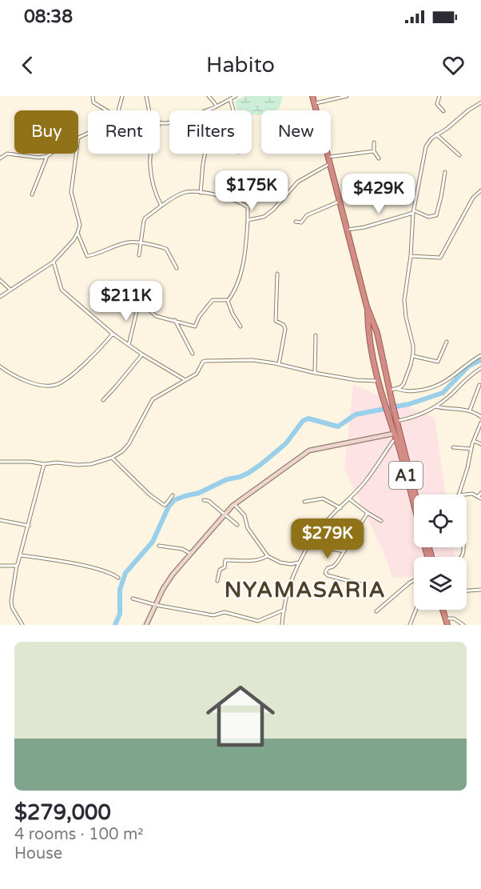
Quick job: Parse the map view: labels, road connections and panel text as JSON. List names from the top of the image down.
{
  "streets": {
    "highway": ["A1"]
  },
  "districts": ["NYAMASARIA"],
  "page": {
    "status": "08:38",
    "header": "Habito",
    "chip": [
      "Buy",
      "Rent",
      "Filters",
      "New"
    ],
    "price": [
      "$175K",
      "$429K",
      "$211K",
      "$279K"
    ],
    "list": [
      {
        "name": "$279,000",
        "note": "4 rooms · 100 m² · House"
      }
    ]
  }
}
